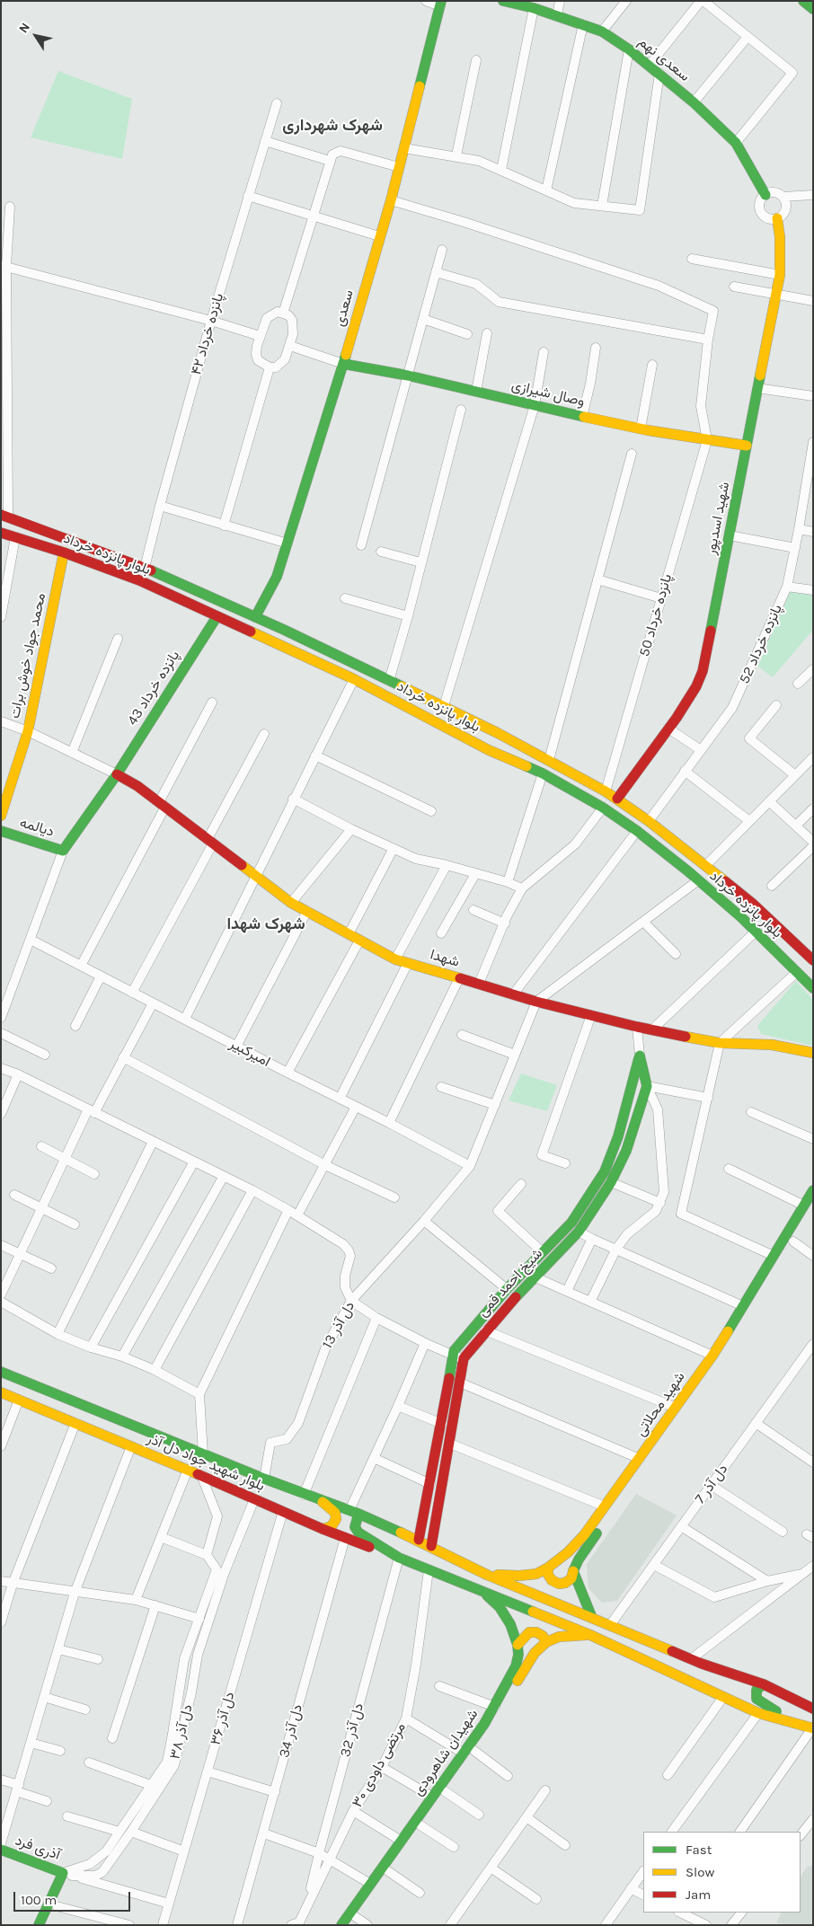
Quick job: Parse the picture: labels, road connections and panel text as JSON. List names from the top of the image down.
{
  "streets": {
    "main road": [
      "سعدی نهم",
      "سعدی",
      "وصال شیرازی",
      "شهید اسدپور",
      "بلوار پانزده خرداد",
      "محمد جواد خوش برات",
      "پانزده خرداد 43",
      "دیالمه",
      "شهدا",
      "شیخ احمد قمی",
      "شهید محلاتی",
      "بلوار شهید جواد دل آذر",
      "شهیدان شاهرودی",
      "آذری فرد"
    ],
    "street": [
      "پانزده خرداد ۴۲",
      "پانزده خرداد 50",
      "پانزده خرداد 52",
      "امیرکبیر",
      "دل آذر 13",
      "دل آذر 7",
      "دل آذر ۳۶",
      "دل آذر 32",
      "دل آذر 34",
      "دل آذر ۳۸",
      "۳۰ مرتضی داودی"
    ]
  },
  "crossings": [
    ["سعدی نهم", "شهید اسدپور"],
    ["سعدی", "وصال شیرازی"],
    ["سعدی", "بلوار پانزده خرداد"],
    ["پانزده خرداد ۴۲", "بلوار پانزده خرداد"],
    ["وصال شیرازی", "شهید اسدپور"],
    ["وصال شیرازی", "پانزده خرداد 50"],
    ["شهید اسدپور", "بلوار پانزده خرداد"],
    ["بلوار پانزده خرداد", "پانزده خرداد 50"],
    ["بلوار پانزده خرداد", "پانزده خرداد 52"],
    ["بلوار پانزده خرداد", "محمد جواد خوش برات"],
    ["بلوار پانزده خرداد", "پانزده خرداد 43"],
    ["پانزده خرداد 43", "دیالمه"],
    ["پانزده خرداد 43", "شهدا"],
    ["شهدا", "شیخ احمد قمی"],
    ["شهدا", "دل آذر 13"],
    ["امیرکبیر", "دل آذر 13"],
    ["شیخ احمد قمی", "بلوار شهید جواد دل آذر"],
    ["دل آذر 13", "بلوار شهید جواد دل آذر"],
    ["شهید محلاتی", "بلوار شهید جواد دل آذر"],
    ["بلوار شهید جواد دل آذر", "دل آذر 7"],
    ["بلوار شهید جواد دل آذر", "دل آذر ۳۶"],
    ["بلوار شهید جواد دل آذر", "دل آذر 32"],
    ["بلوار شهید جواد دل آذر", "دل آذر 34"],
    ["دل آذر 32", "۳۰ مرتضی داودی"],
    ["دل آذر ۳۸", "آذری فرد"]
  ],
  "districts": ["شهرک شهرداری", "شهرک شهدا"],
  "legend": ["Fast", "Slow", "Jam"],
  "scale_bar": "100 m",
  "north": "top left"
}
